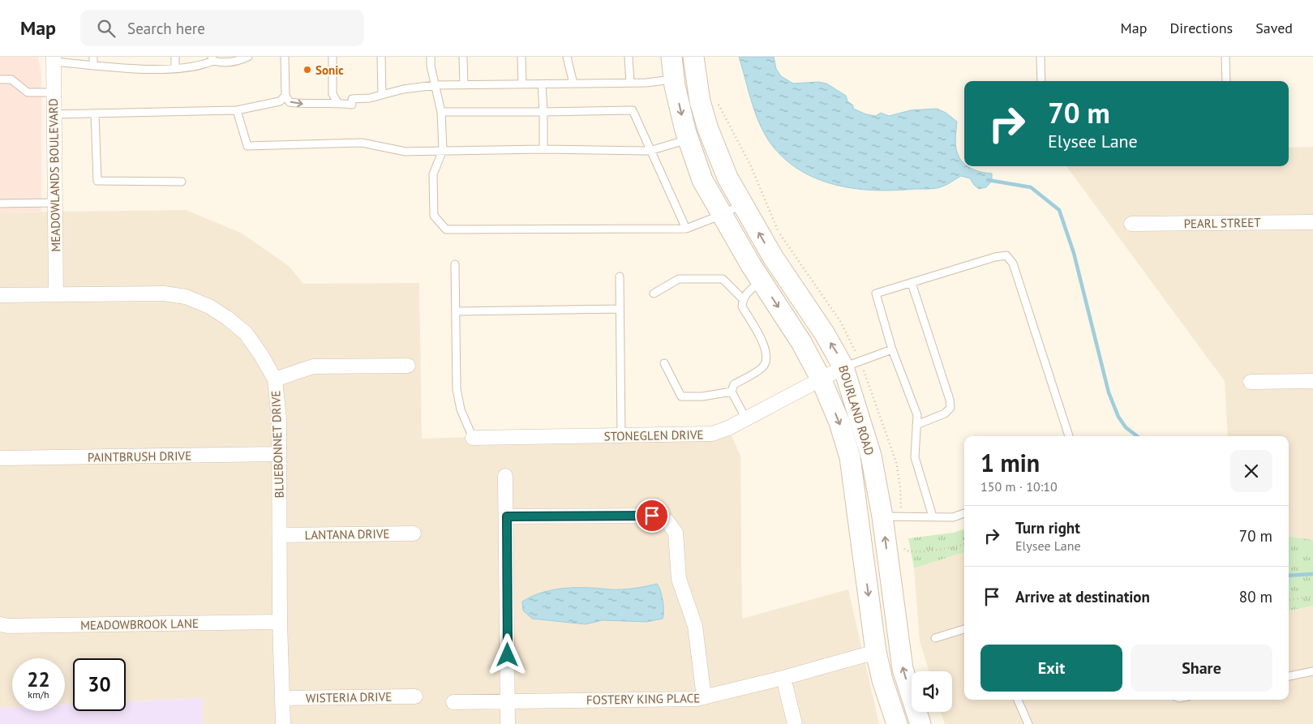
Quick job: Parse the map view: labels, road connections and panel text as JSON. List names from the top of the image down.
{
  "streets": {
    "main road": ["BOURLAND ROAD"],
    "street": [
      "MEADOWLANDS BOULEVARD",
      "PEARL STREET",
      "STONEGLEN DRIVE",
      "BLUEBONNET DRIVE",
      "PAINTBRUSH DRIVE",
      "LANTANA DRIVE",
      "MEADOWBROOK LANE",
      "WISTERIA DRIVE",
      "FOSTERY KING PLACE"
    ]
  },
  "crossings": [
    ["MEADOWLANDS BOULEVARD", "BLUEBONNET DRIVE"],
    ["BOURLAND ROAD", "STONEGLEN DRIVE"],
    ["BOURLAND ROAD", "FOSTERY KING PLACE"],
    ["BLUEBONNET DRIVE", "PAINTBRUSH DRIVE"],
    ["BLUEBONNET DRIVE", "LANTANA DRIVE"],
    ["BLUEBONNET DRIVE", "MEADOWBROOK LANE"],
    ["BLUEBONNET DRIVE", "WISTERIA DRIVE"]
  ],
  "places": ["Sonic"],
  "page": {
    "header": "Map",
    "search": "Search here",
    "nav": ["Map", "Directions", "Saved"],
    "turn": ["70 m", "Elysee Lane"],
    "heading": ["1 min", "150 m · 10:10"],
    "list": [
      {
        "name": "Turn right",
        "note": "Elysee Lane",
        "value": "70 m"
      },
      {
        "name": "Arrive at destination",
        "value": "80 m"
      }
    ],
    "buttons": ["Exit", "Share"],
    "speed": "22 km/h",
    "limit": "30"
  }
}
